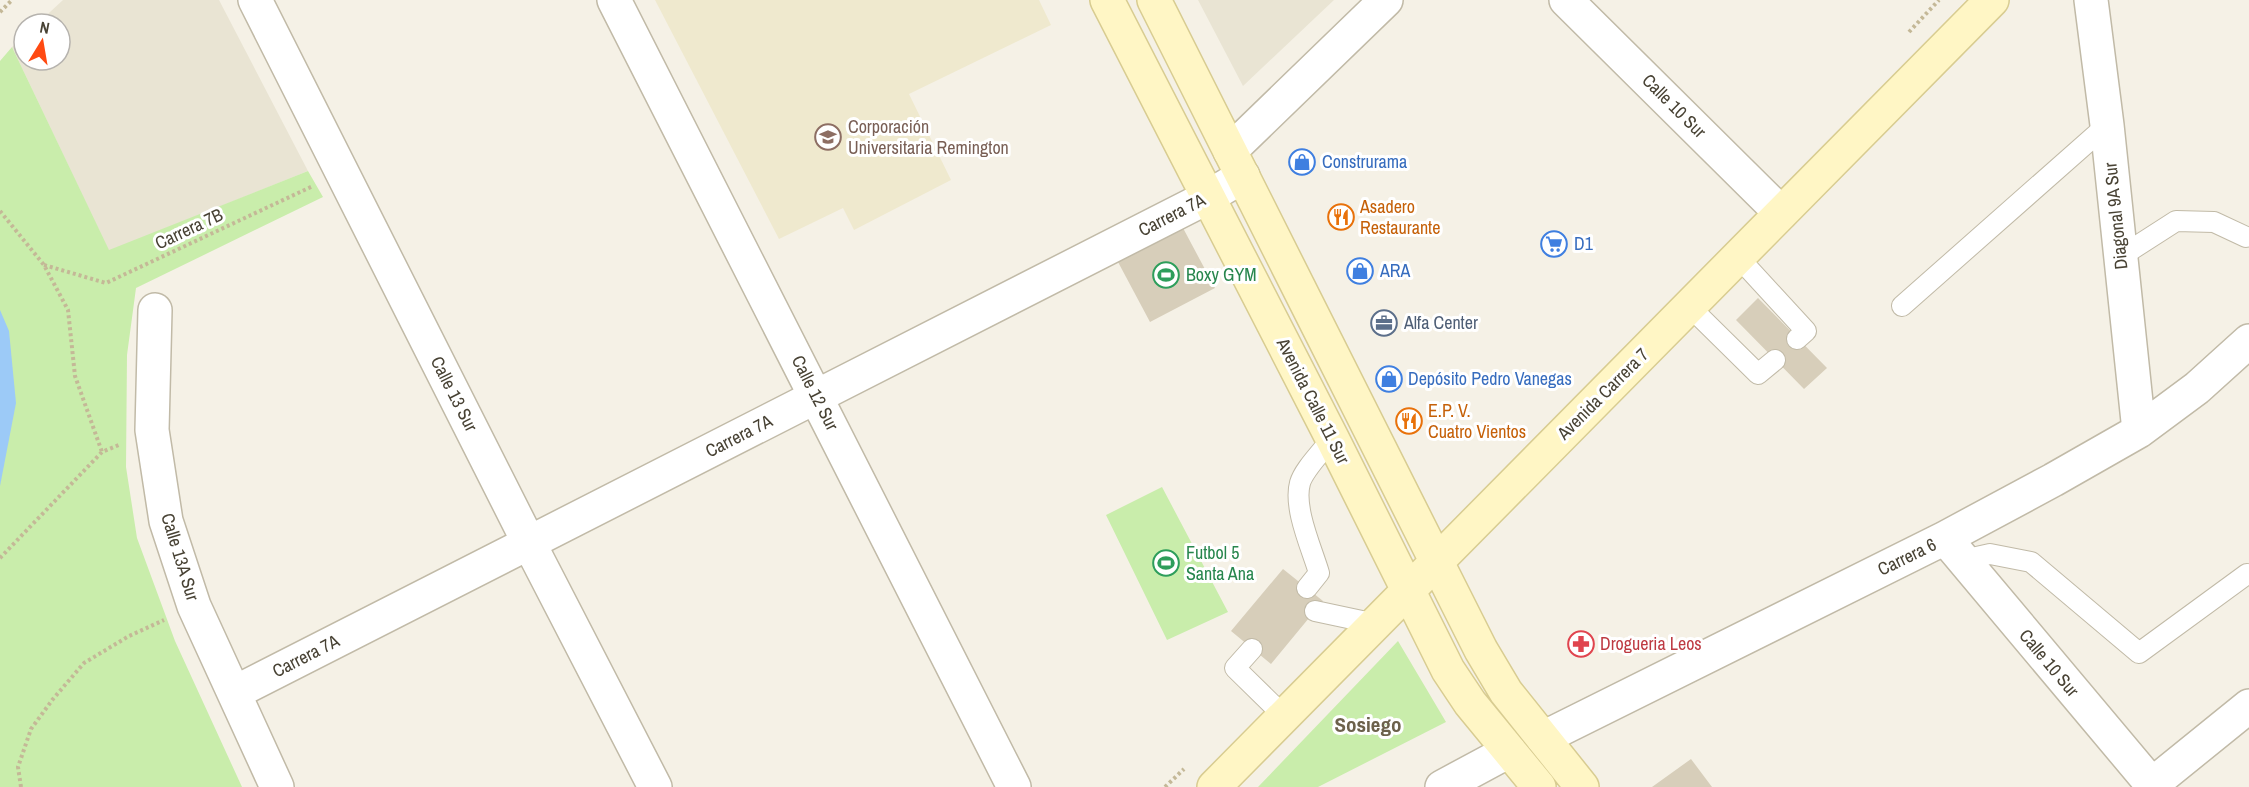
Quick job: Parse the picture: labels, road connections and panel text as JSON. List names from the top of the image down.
{
  "streets": {
    "main road": ["Avenida Carrera 7", "Avenida Calle 11 Sur"],
    "street": [
      "Calle 10 Sur",
      "Carrera 7A",
      "Diagonal 9A Sur",
      "Calle 12 Sur",
      "Calle 13 Sur",
      "Calle 13A Sur",
      "Carrera 6"
    ],
    "path": ["Carrera 7B"]
  },
  "crossings": [
    ["Calle 10 Sur", "Avenida Carrera 7"],
    ["Calle 10 Sur", "Carrera 6"],
    ["Carrera 7A", "Calle 12 Sur"],
    ["Carrera 7A", "Calle 13 Sur"],
    ["Carrera 7A", "Avenida Calle 11 Sur"],
    ["Carrera 7A", "Calle 13A Sur"],
    ["Diagonal 9A Sur", "Carrera 6"],
    ["Carrera 7B", "Calle 13 Sur"],
    ["Avenida Carrera 7", "Avenida Calle 11 Sur"],
    ["Avenida Calle 11 Sur", "Carrera 6"]
  ],
  "districts": ["Sosiego"],
  "places": {
    "school or university": ["Corporación Universitaria Remington"],
    "shop": ["Construrama", "ARA", "Depósito Pedro Vanegas"],
    "restaurant": ["Asadero Restaurante", "E.P. V. Cuatro Vientos"],
    "supermarket": ["D1"],
    "sports": ["Boxy GYM", "Futbol 5 Santa Ana"],
    "office": ["Alfa Center"],
    "pharmacy": ["Drogueria Leos"]
  },
  "north": "top"
}
